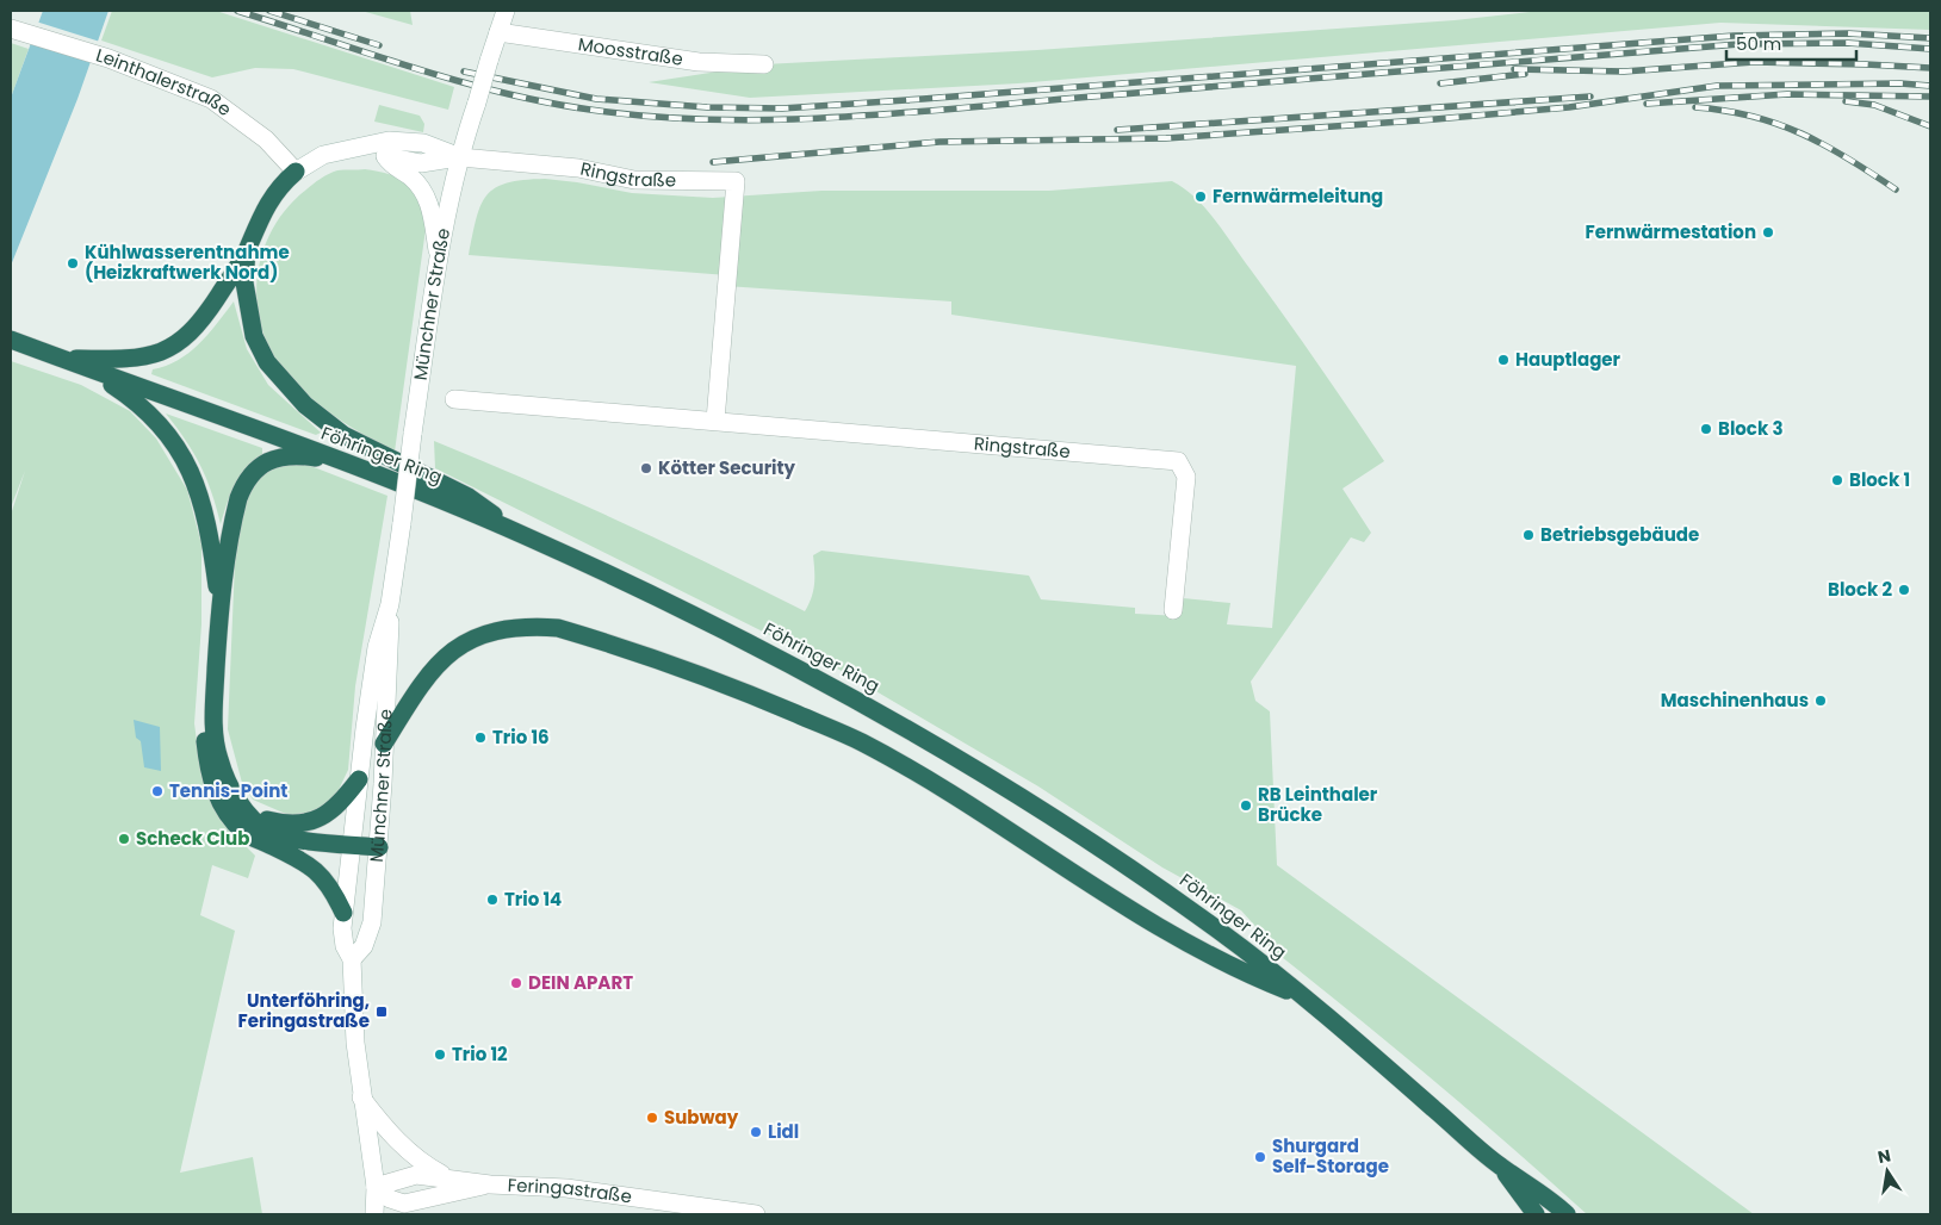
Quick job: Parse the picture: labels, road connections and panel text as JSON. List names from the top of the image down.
{
  "streets": {
    "highway": ["Föhringer Ring"],
    "street": [
      "Moosstraße",
      "Leinthalerstraße",
      "Ringstraße",
      "Münchner Straße",
      "Feringastraße"
    ]
  },
  "crossings": [
    ["Moosstraße", "Münchner Straße"],
    ["Ringstraße", "Münchner Straße"],
    ["Münchner Straße", "Feringastraße"]
  ],
  "places": {
    "other": [
      "Fernwärmeleitung",
      "Fernwärmestation",
      "Kühlwasserentnahme (Heizkraftwerk Nord)",
      "Hauptlager",
      "Block 3",
      "Kötter Security",
      "Block 1",
      "Betriebsgebäude",
      "Block 2",
      "Maschinenhaus",
      "Trio 16",
      "Tennis-Point",
      "RB Leinthaler Brücke",
      "Scheck Club",
      "Trio 14",
      "DEIN APART",
      "Trio 12",
      "Subway",
      "Lidl",
      "Shurgard Self-Storage"
    ],
    "transit": ["Unterföhring, Feringastraße"]
  },
  "scale_bar": "50 m",
  "north": "top"
}
